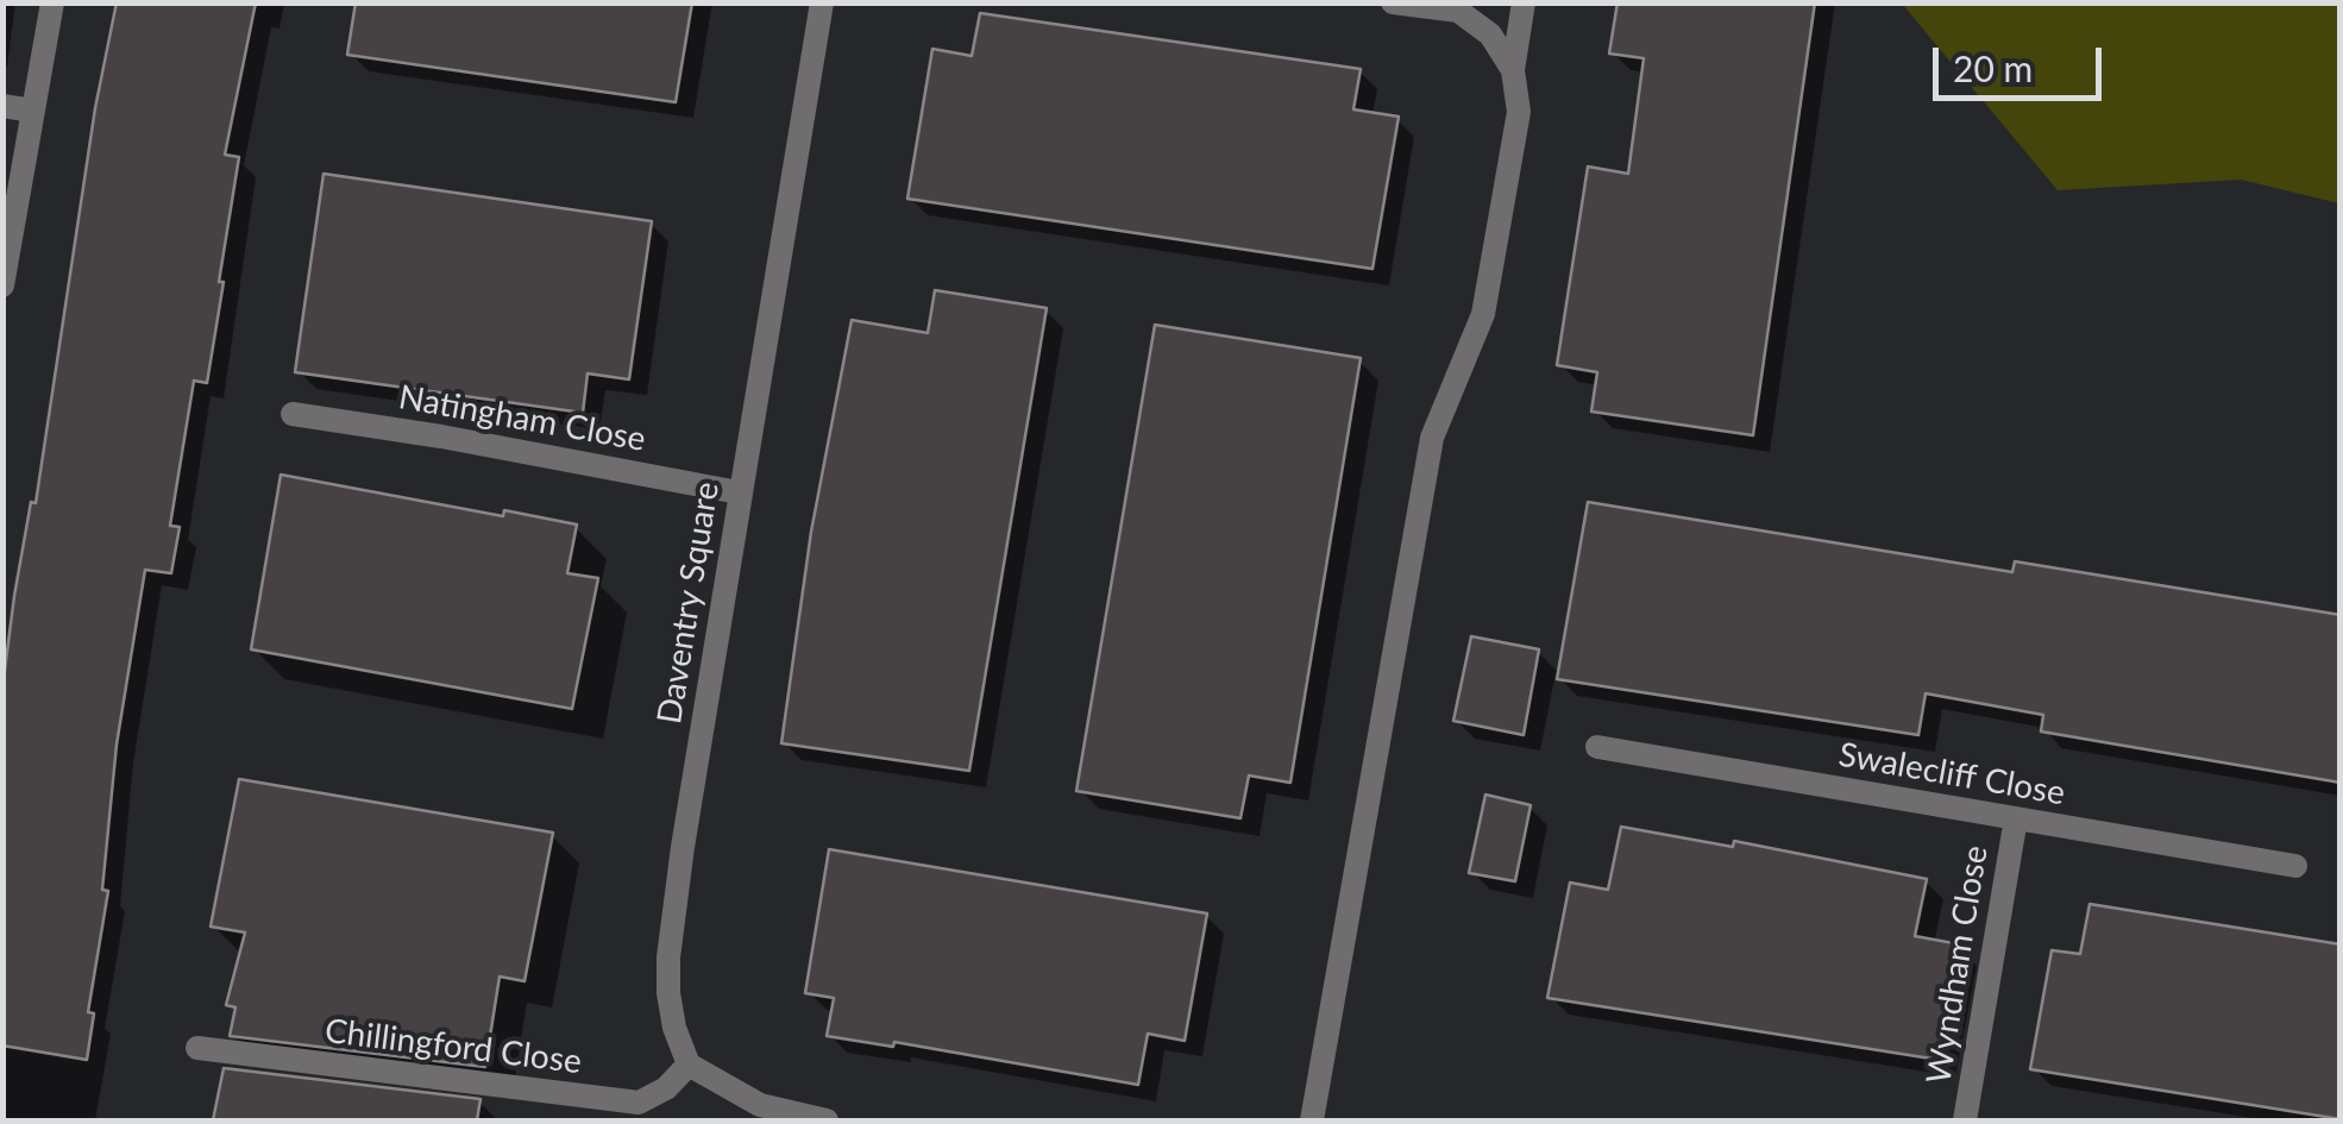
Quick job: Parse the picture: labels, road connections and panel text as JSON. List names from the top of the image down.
{
  "streets": {
    "street": [
      "Natingham Close",
      "Daventry Square",
      "Swalecliff Close",
      "Wyndham Close",
      "Chillingford Close"
    ]
  },
  "crossings": [
    ["Natingham Close", "Daventry Square"],
    ["Daventry Square", "Chillingford Close"],
    ["Swalecliff Close", "Wyndham Close"]
  ],
  "scale_bar": "20 m"
}
